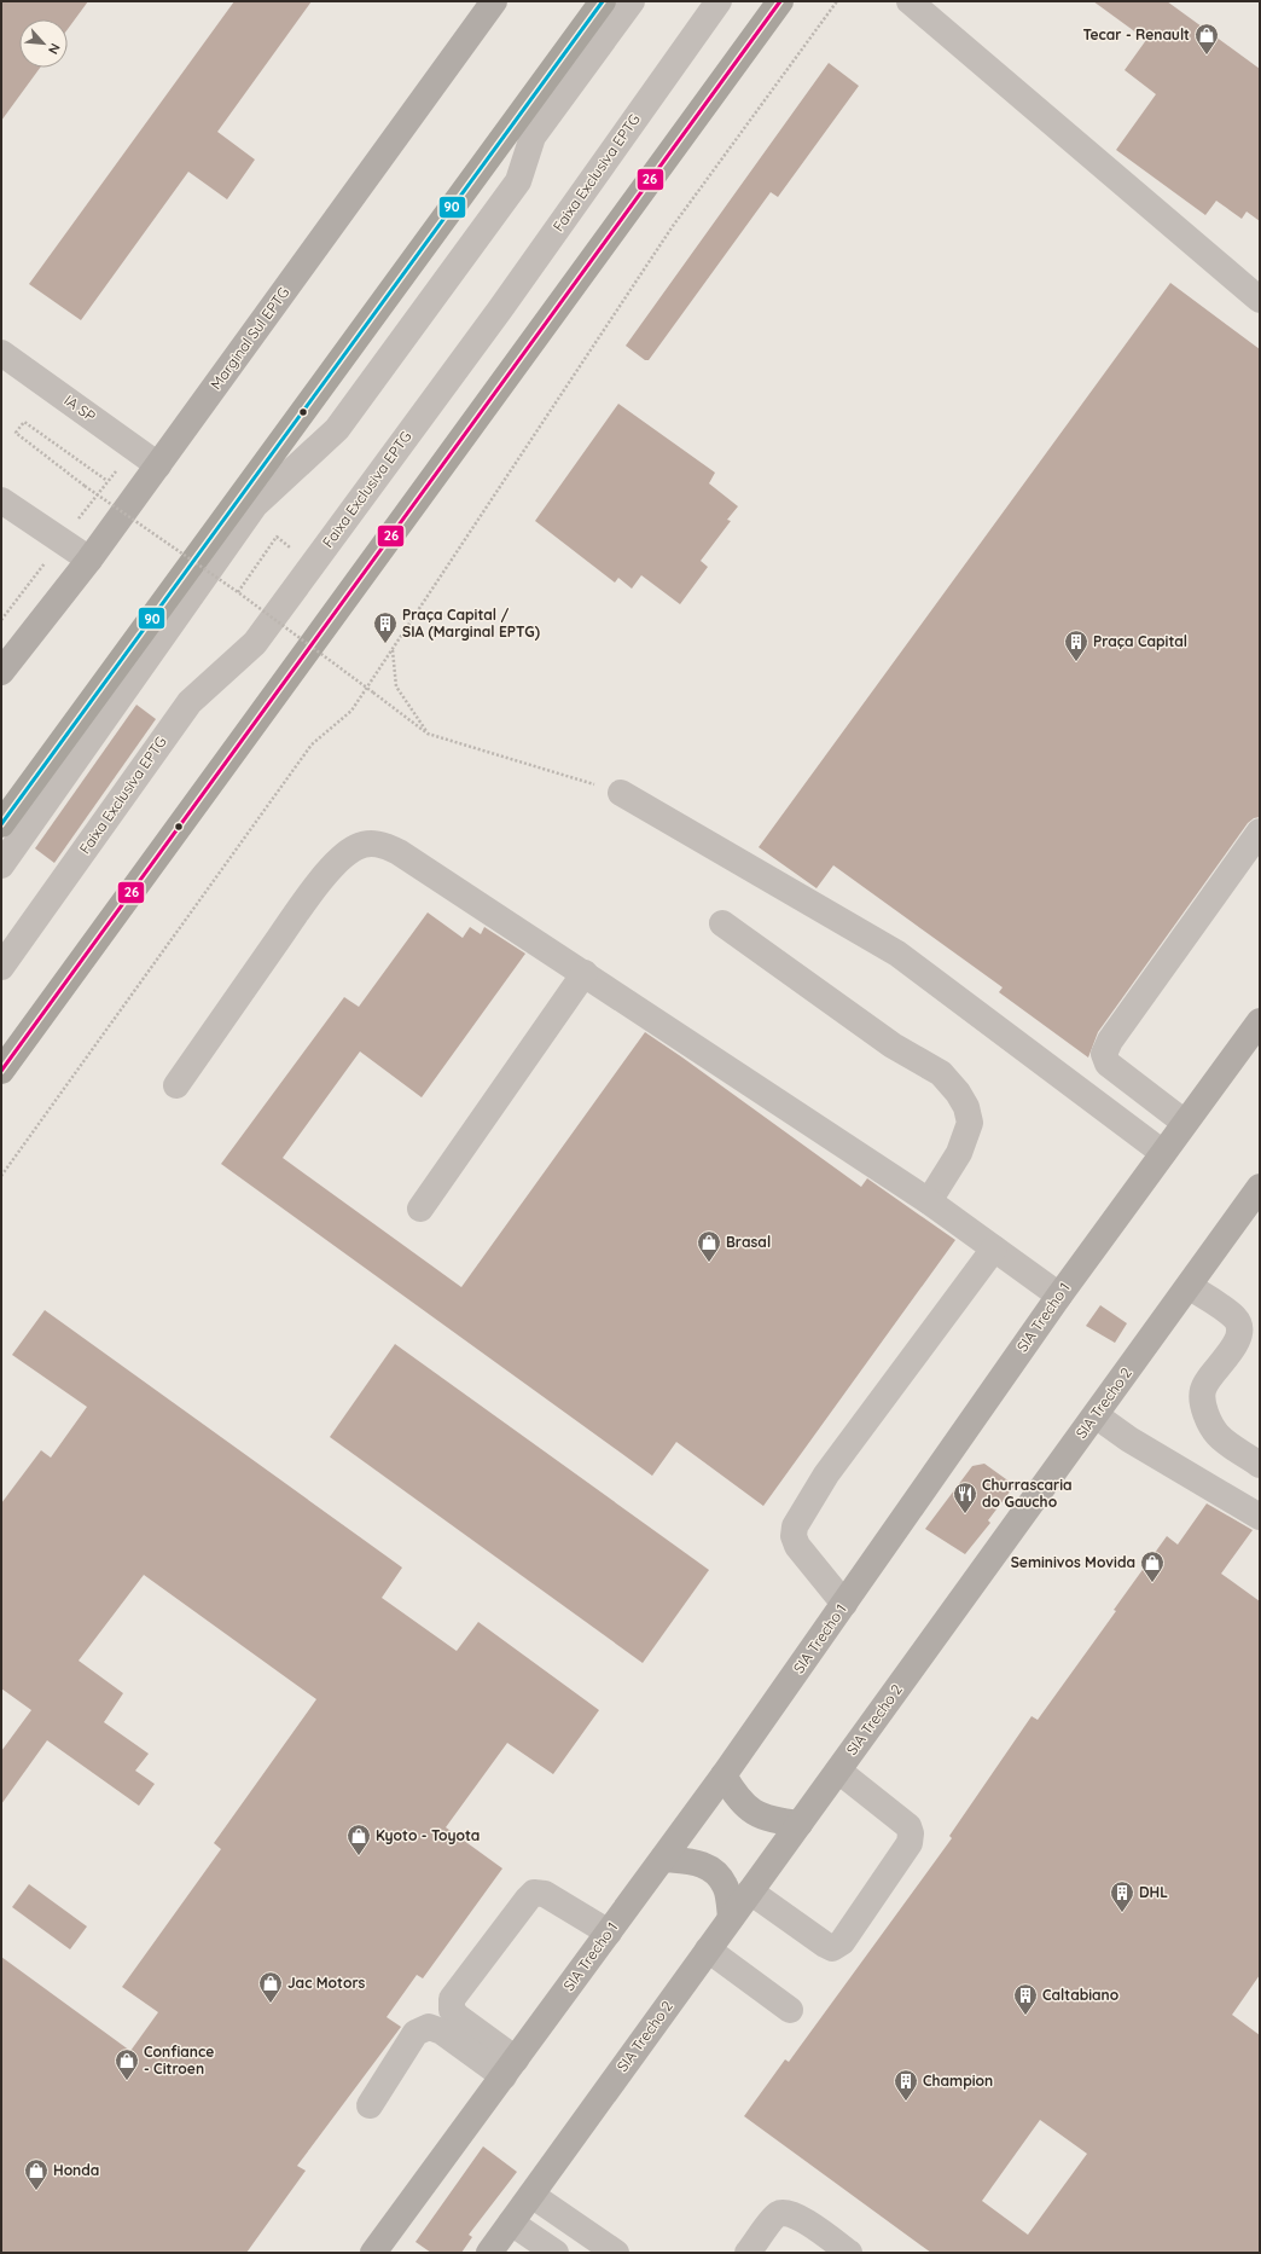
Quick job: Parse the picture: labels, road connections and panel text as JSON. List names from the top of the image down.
{
  "streets": {
    "main road": ["Marginal Sul EPTG", "SIA Trecho 1", "SIA Trecho 2"],
    "street": ["Faixa Exclusiva EPTG", "IA SP"]
  },
  "crossings": [
    ["Marginal Sul EPTG", "IA SP"]
  ],
  "places": {
    "shop": [
      "Tecar - Renault",
      "Brasal",
      "Seminivos Movida",
      "Kyoto - Toyota",
      "Jac Motors",
      "Confiance - Citroen",
      "Honda"
    ],
    "building": [
      "Praça Capital / SIA (Marginal EPTG)",
      "Praça Capital",
      "DHL",
      "Caltabiano",
      "Champion"
    ],
    "restaurant": ["Churrascaria do Gaucho"]
  },
  "lines": ["transit line 90", "transit line 26"],
  "north": "bottom right"
}
